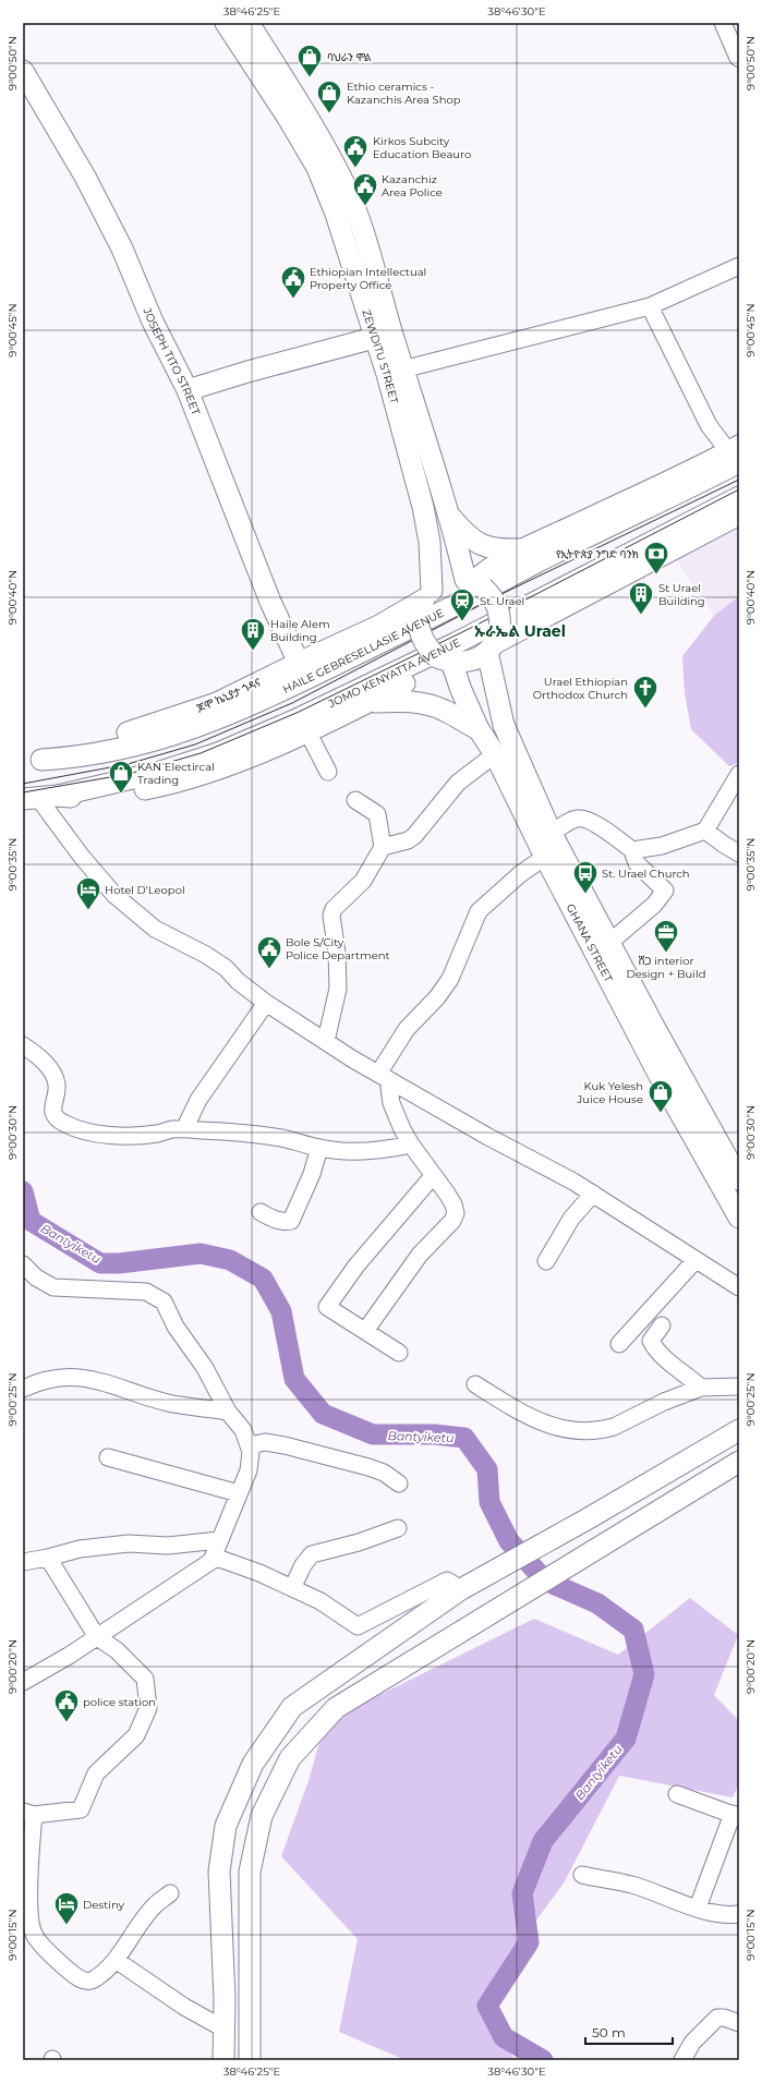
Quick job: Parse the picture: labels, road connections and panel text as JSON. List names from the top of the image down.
{
  "streets": {
    "main road": [
      "ZEWDITU STREET",
      "JOSEPH TITO STREET",
      "HAILE GEBRESELLASIE AVENUE",
      "JOMO KENYATTA AVENUE",
      "ጆሞ ኬኒያታ ጎዳና",
      "GHANA STREET"
    ]
  },
  "crossings": [
    ["ZEWDITU STREET", "ጆሞ ኬኒያታ ጎዳና"],
    ["ZEWDITU STREET", "GHANA STREET"],
    ["JOSEPH TITO STREET", "ጆሞ ኬኒያታ ጎዳና"],
    ["HAILE GEBRESELLASIE AVENUE", "ጆሞ ኬኒያታ ጎዳና"],
    ["ጆሞ ኬኒያታ ጎዳና", "GHANA STREET"]
  ],
  "districts": ["ኡራኤል Urael"],
  "water": ["Bantyiketu"],
  "places": {
    "shop": [
      "ባህራን ሞል",
      "Ethio ceramics - Kazanchis Area Shop",
      "KAN Electircal Trading",
      "Kuk Yelesh Juice House"
    ],
    "public building": [
      "Kirkos Subcity Education Beauro",
      "Kazanchiz Area Police",
      "Ethiopian Intellectual Property Office",
      "Bole S/City Police Department",
      "police station"
    ],
    "bank": ["የኢትዮጵያ ንግድ ባንክ"],
    "building": ["St Urael Building", "Haile Alem Building"],
    "station": ["St. Urael"],
    "church": ["Urael Ethiopian Orthodox Church"],
    "bus stop": ["St. Urael Church"],
    "hotel": ["Hotel D'Leopol", "Destiny"],
    "office": ["ሸጋ interior Design + Build"]
  },
  "scale_bar": "50 m",
  "coordinates": [
    "38°46'25\"E",
    "38°46'30\"E",
    "9°00'50\"N",
    "9°00'45\"N",
    "9°00'40\"N",
    "9°00'35\"N",
    "9°00'30\"N",
    "9°00'25\"N",
    "9°00'20\"N",
    "9°00'15\"N"
  ]
}
